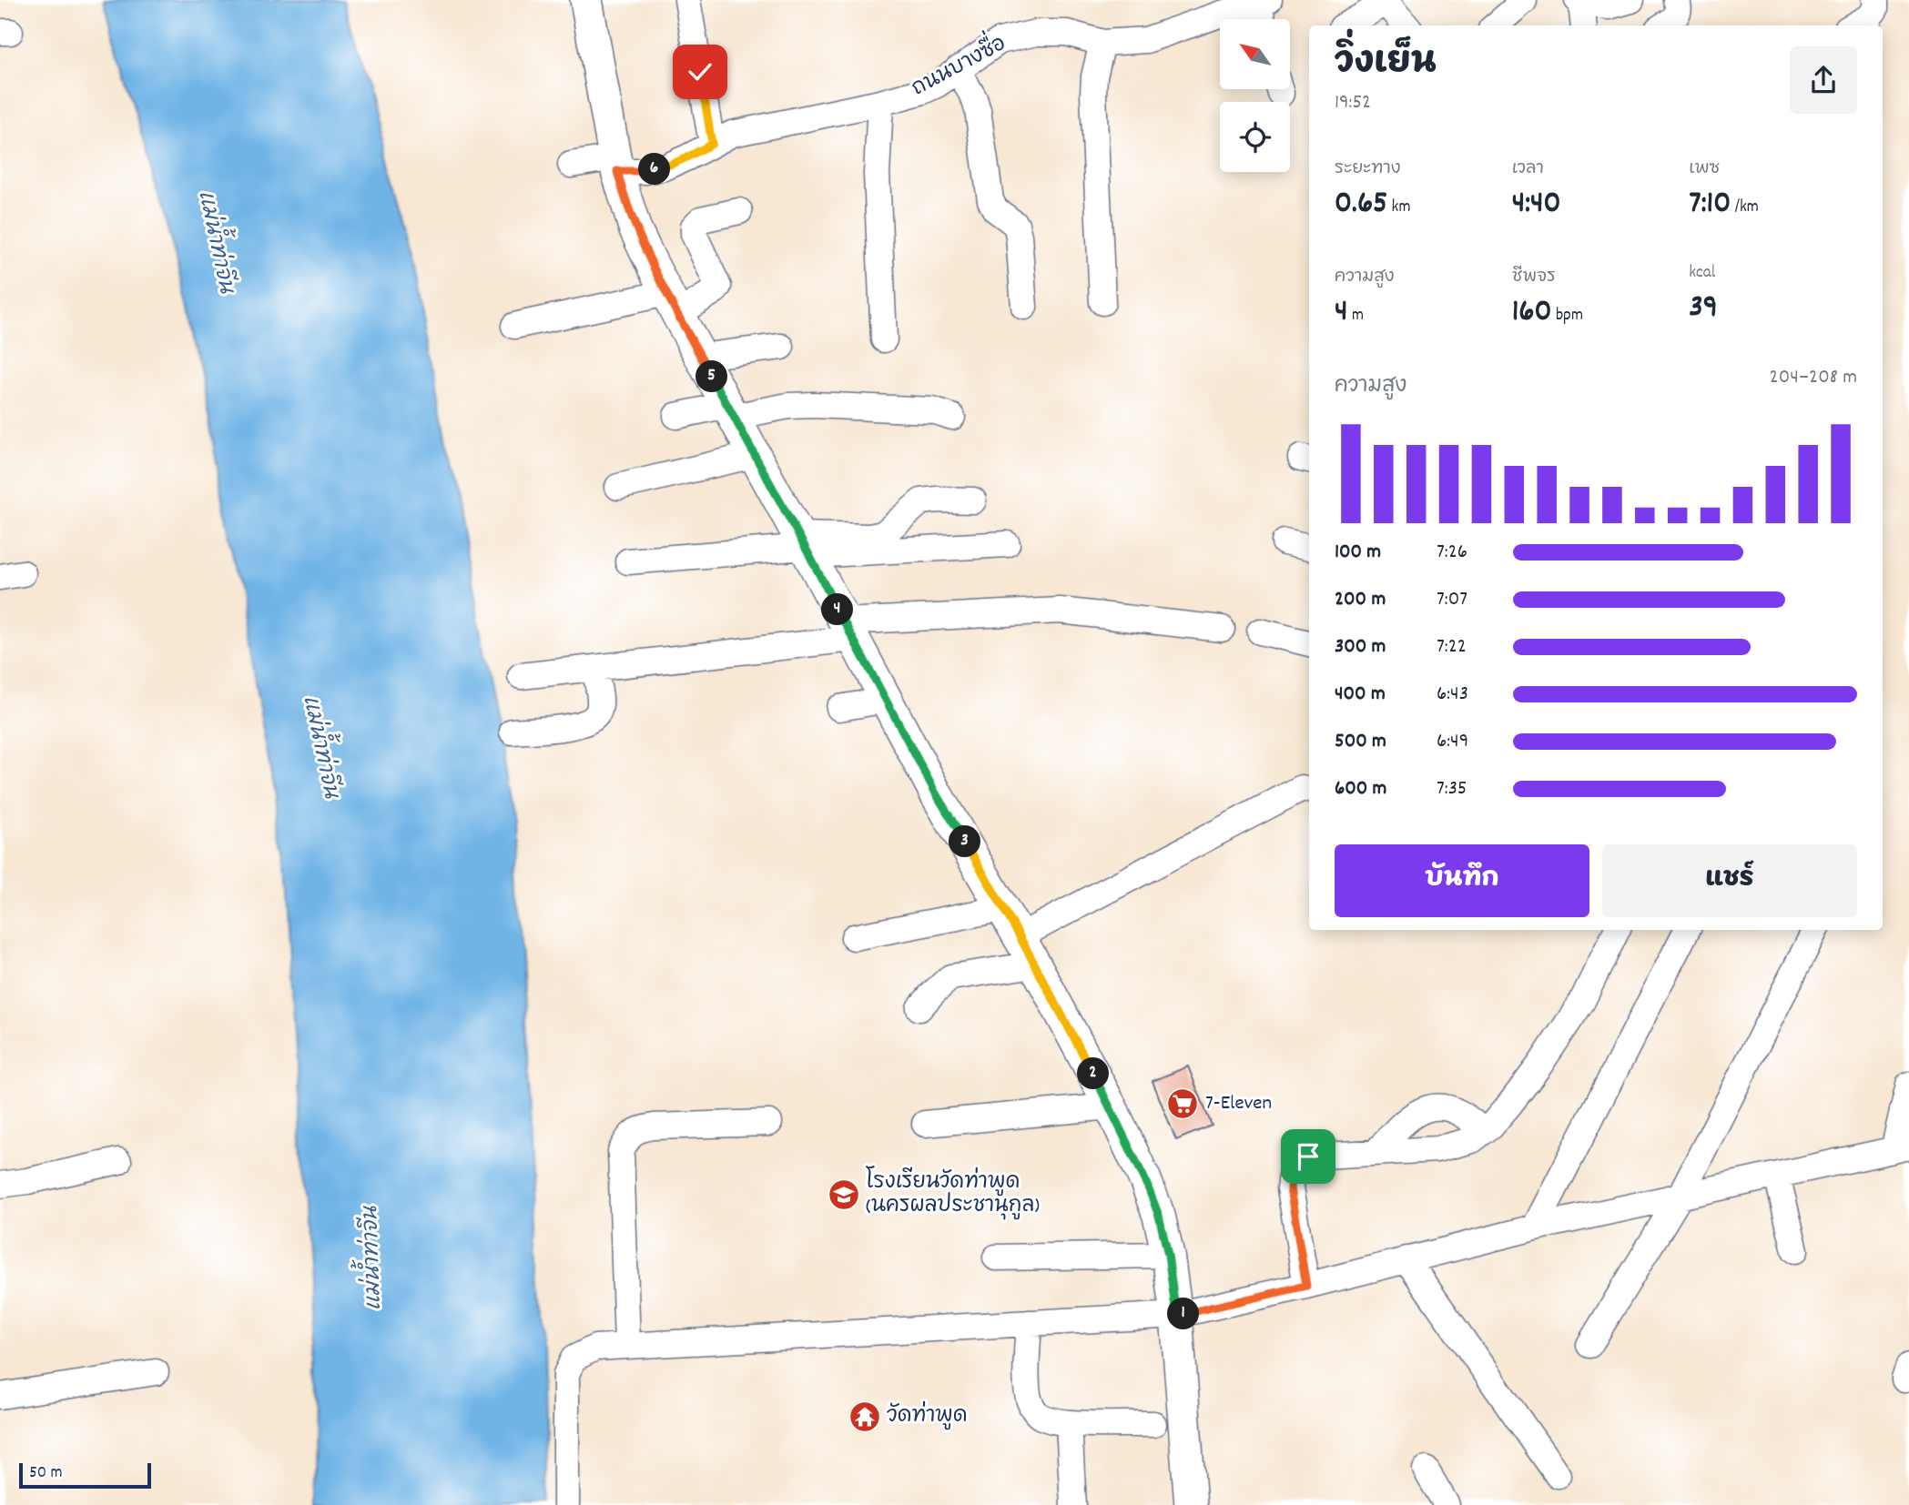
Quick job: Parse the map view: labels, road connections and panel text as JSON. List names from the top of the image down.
{
  "streets": {
    "street": ["ถนนบางซื่อ"]
  },
  "water": ["แม่น้ำท่าจีน"],
  "places": {
    "supermarket": ["7-Eleven"],
    "school or university": ["โรงเรียนวัดท่าพูด (นครผลประชานุกูล)"],
    "temple": ["วัดท่าพูด"]
  },
  "scale_bar": "50 m",
  "north": "top left",
  "page": {
    "heading": ["วิ่งเย็น", "19:52"],
    "stats": [
      ["ระยะทาง", "0.65 km"],
      ["เวลา", "4:40"],
      ["เพซ", "7:10 /km"],
      ["ความสูง", "4 m"],
      ["ชีพจร", "160 bpm"],
      ["kcal", "39"]
    ],
    "pins": [
      "6",
      "5",
      "4",
      "3",
      "2",
      "1"
    ],
    "chart": ["ความสูง", "204–208 m"],
    "list": [
      {
        "name": "100 m",
        "note": "7:26"
      },
      {
        "name": "200 m",
        "note": "7:07"
      },
      {
        "name": "300 m",
        "note": "7:22"
      },
      {
        "name": "400 m",
        "note": "6:43"
      },
      {
        "name": "500 m",
        "note": "6:49"
      },
      {
        "name": "600 m",
        "note": "7:35"
      }
    ],
    "buttons": ["บันทึก", "แชร์"],
    "scale": "50 m"
  }
}
